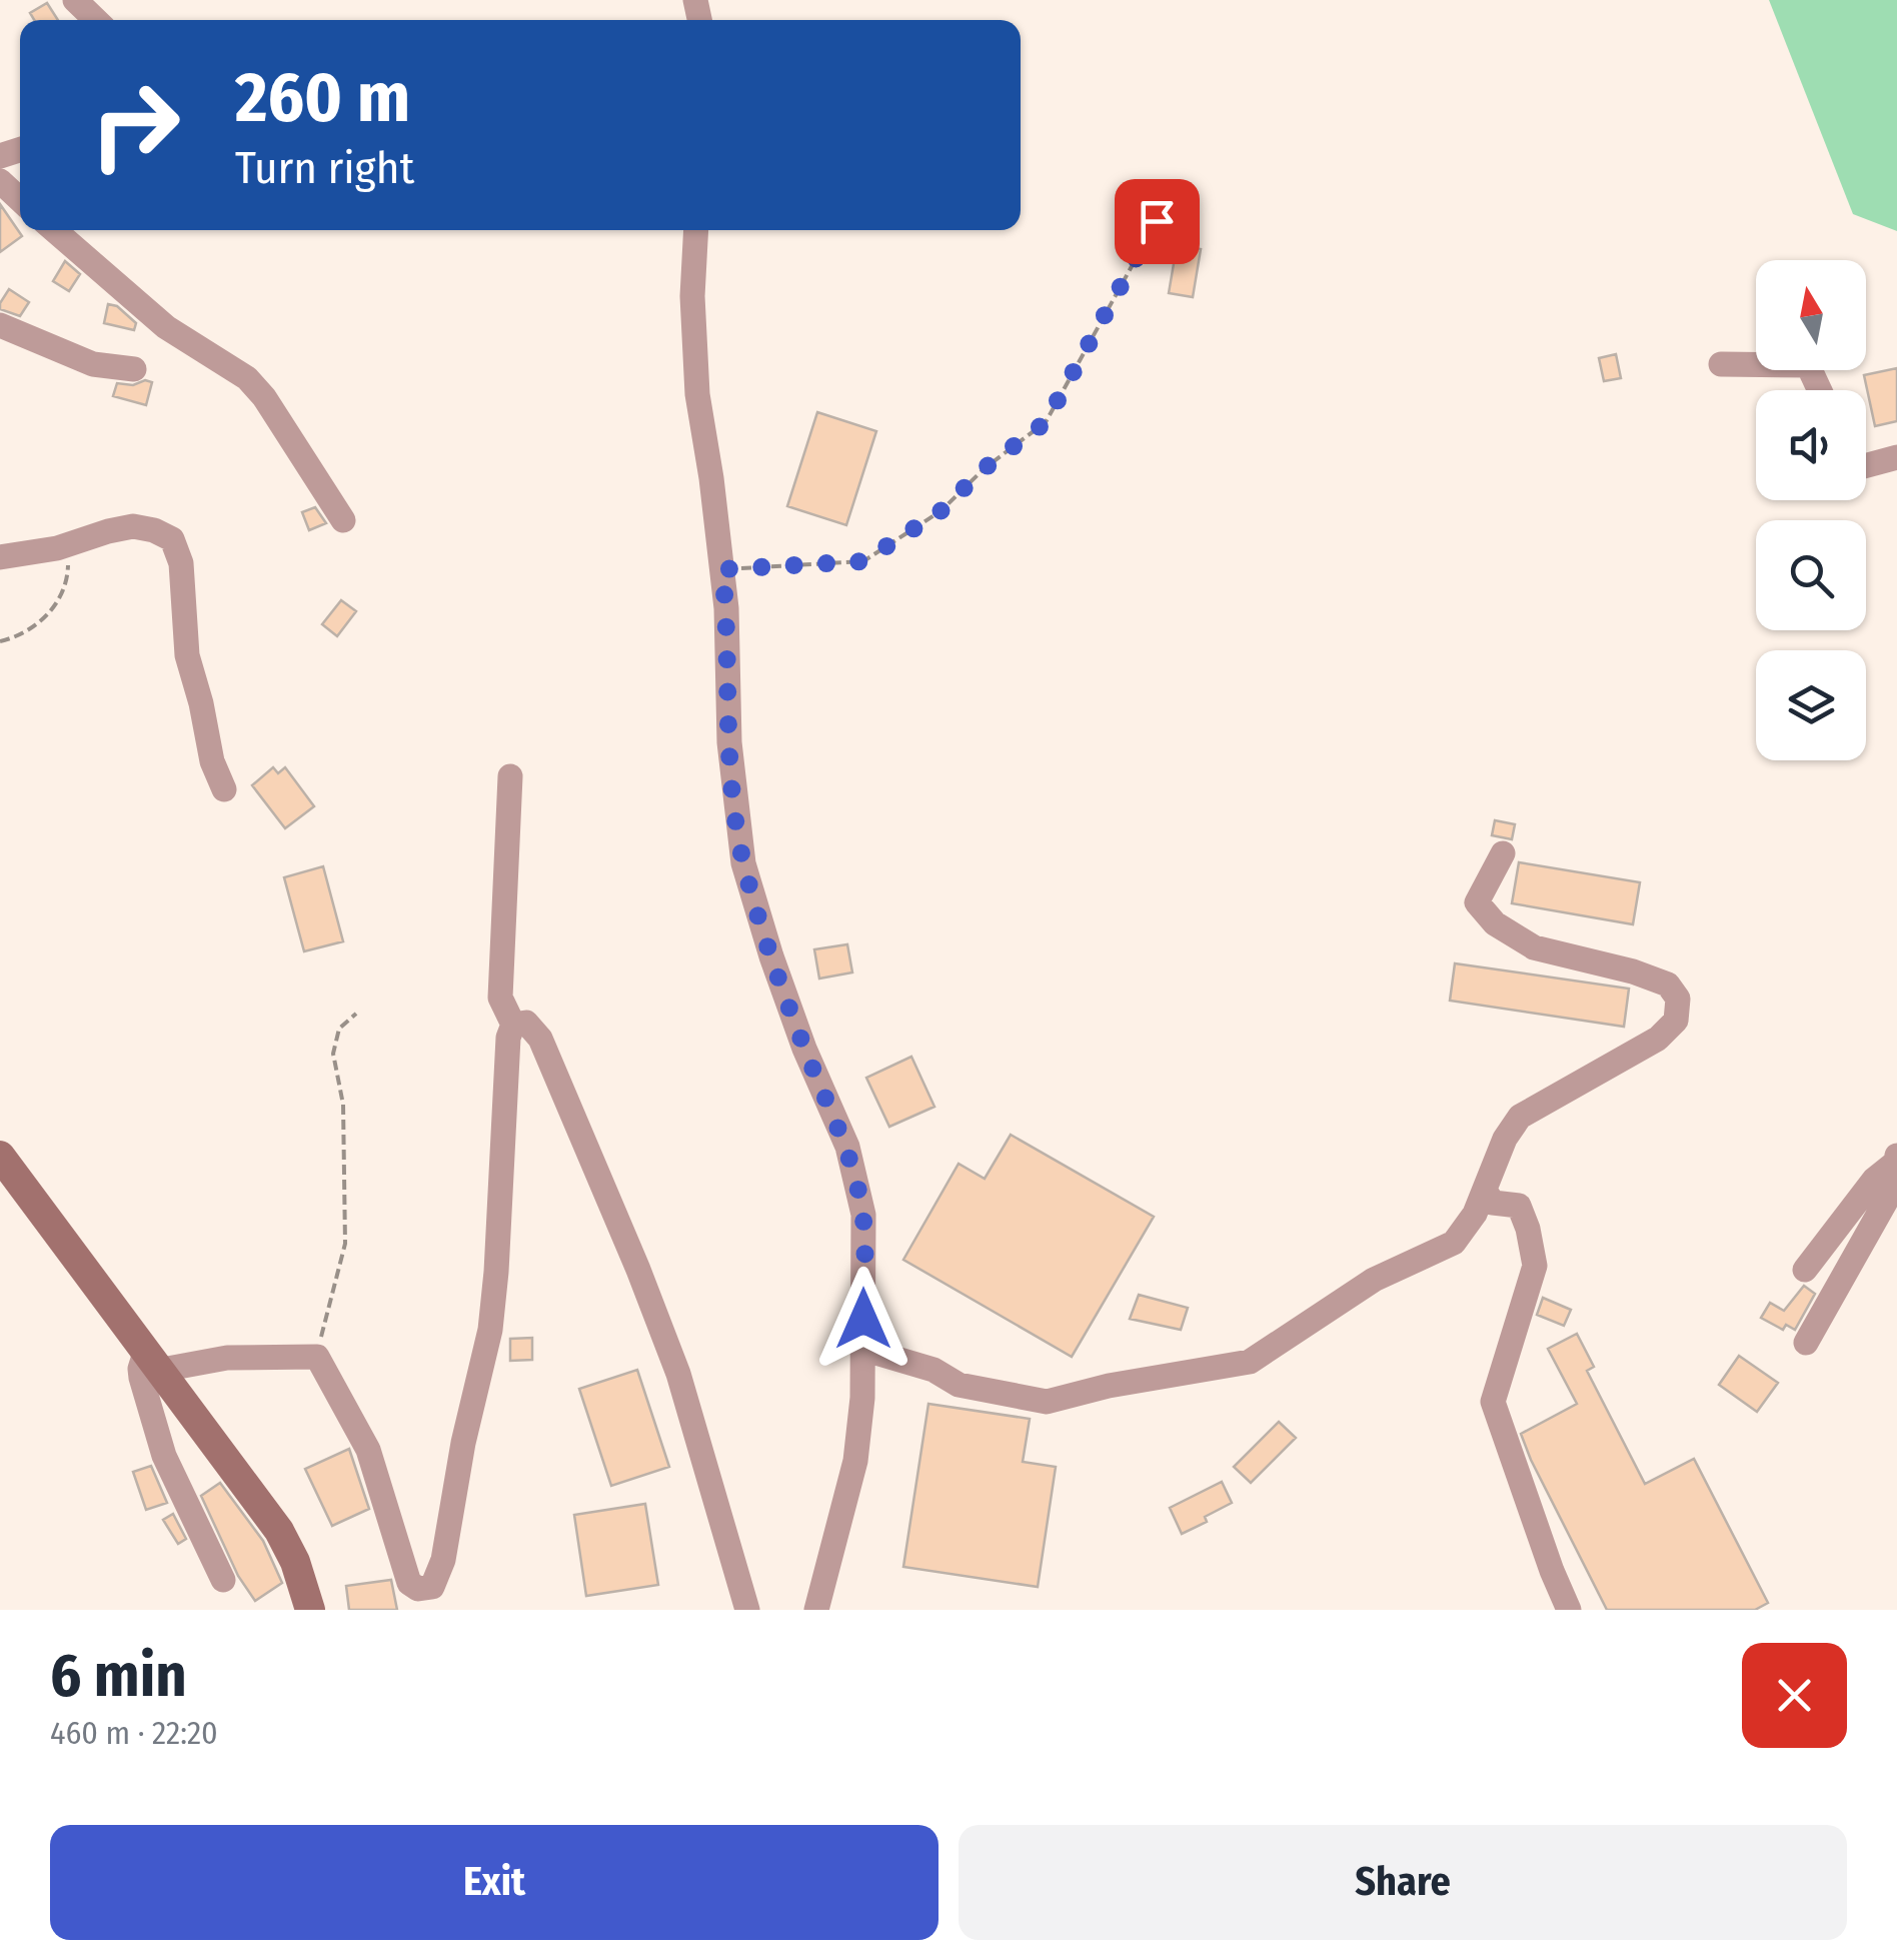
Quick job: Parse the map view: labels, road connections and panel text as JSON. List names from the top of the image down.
{
  "north": "top",
  "page": {
    "turn": ["260 m", "Turn right"],
    "heading": ["6 min", "460 m · 22:20"],
    "buttons": ["Exit", "Share"]
  }
}
